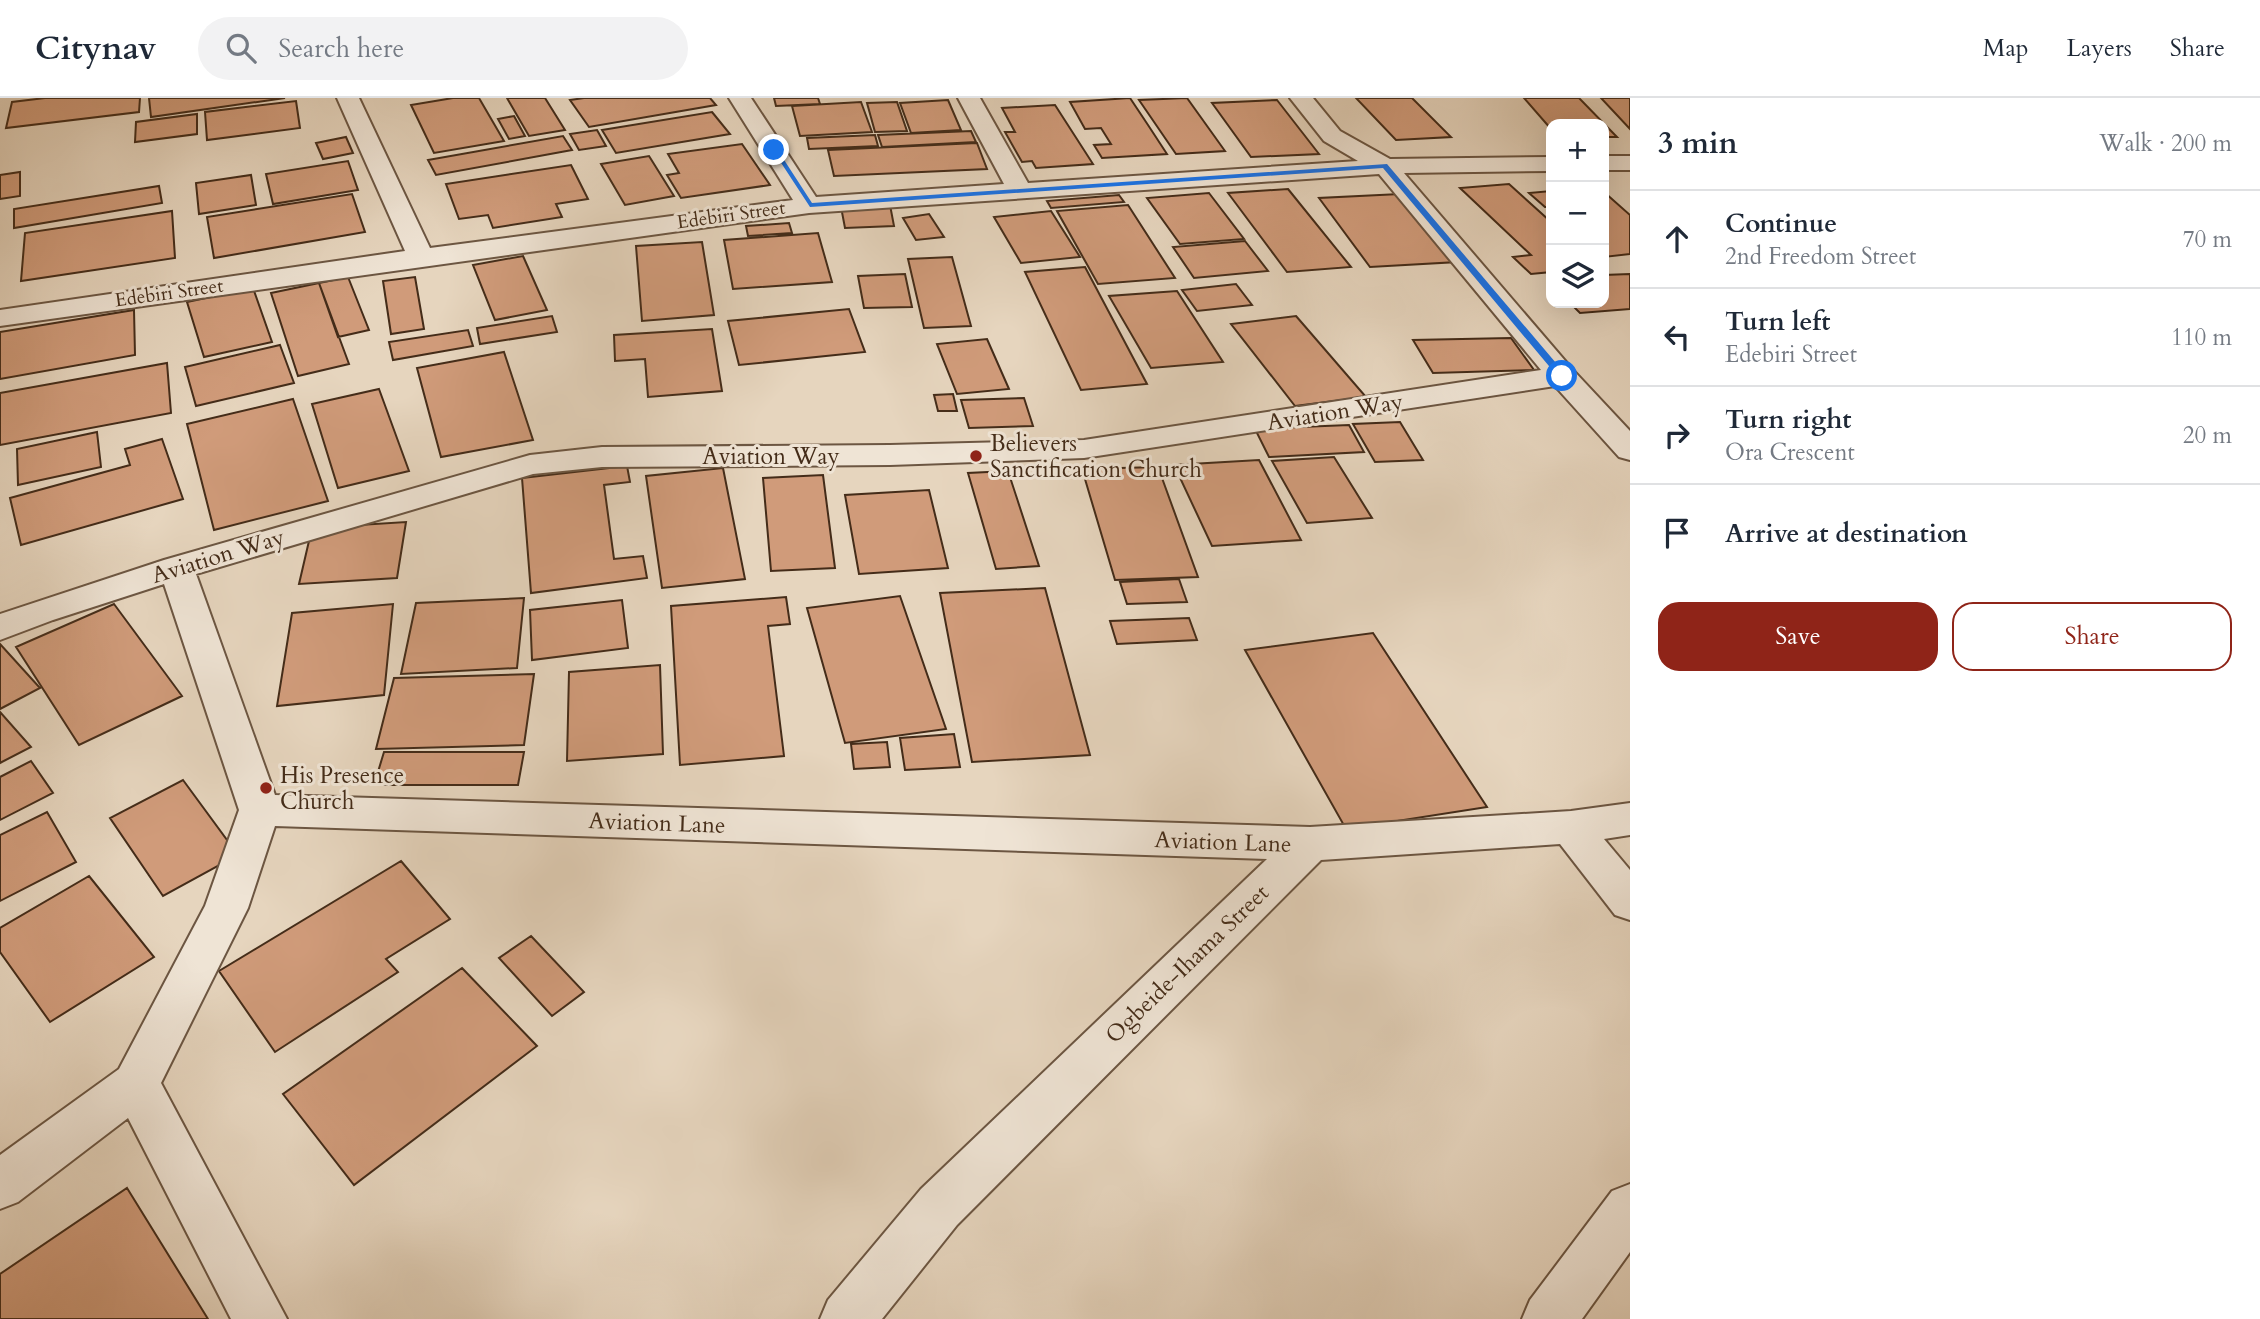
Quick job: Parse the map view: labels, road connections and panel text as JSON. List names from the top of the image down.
{
  "streets": {
    "street": [
      "Edebiri Street",
      "Aviation Way",
      "Aviation Lane",
      "Ogbeide-Ihama Street"
    ]
  },
  "crossings": [
    ["Aviation Lane", "Ogbeide-Ihama Street"]
  ],
  "places": ["Believers Sanctification Church", "His Presence Church"],
  "page": {
    "header": "Citynav",
    "search": "Search here",
    "nav": ["Map", "Layers", "Share"],
    "heading": ["3 min", "Walk · 200 m"],
    "map_buttons": ["+", "−"],
    "list": [
      ["Continue", "2nd Freedom Street", "70 m"],
      ["Turn left", "Edebiri Street", "110 m"],
      ["Turn right", "Ora Crescent", "20 m"],
      "Arrive at destination"
    ],
    "buttons": ["Save", "Share"]
  }
}
